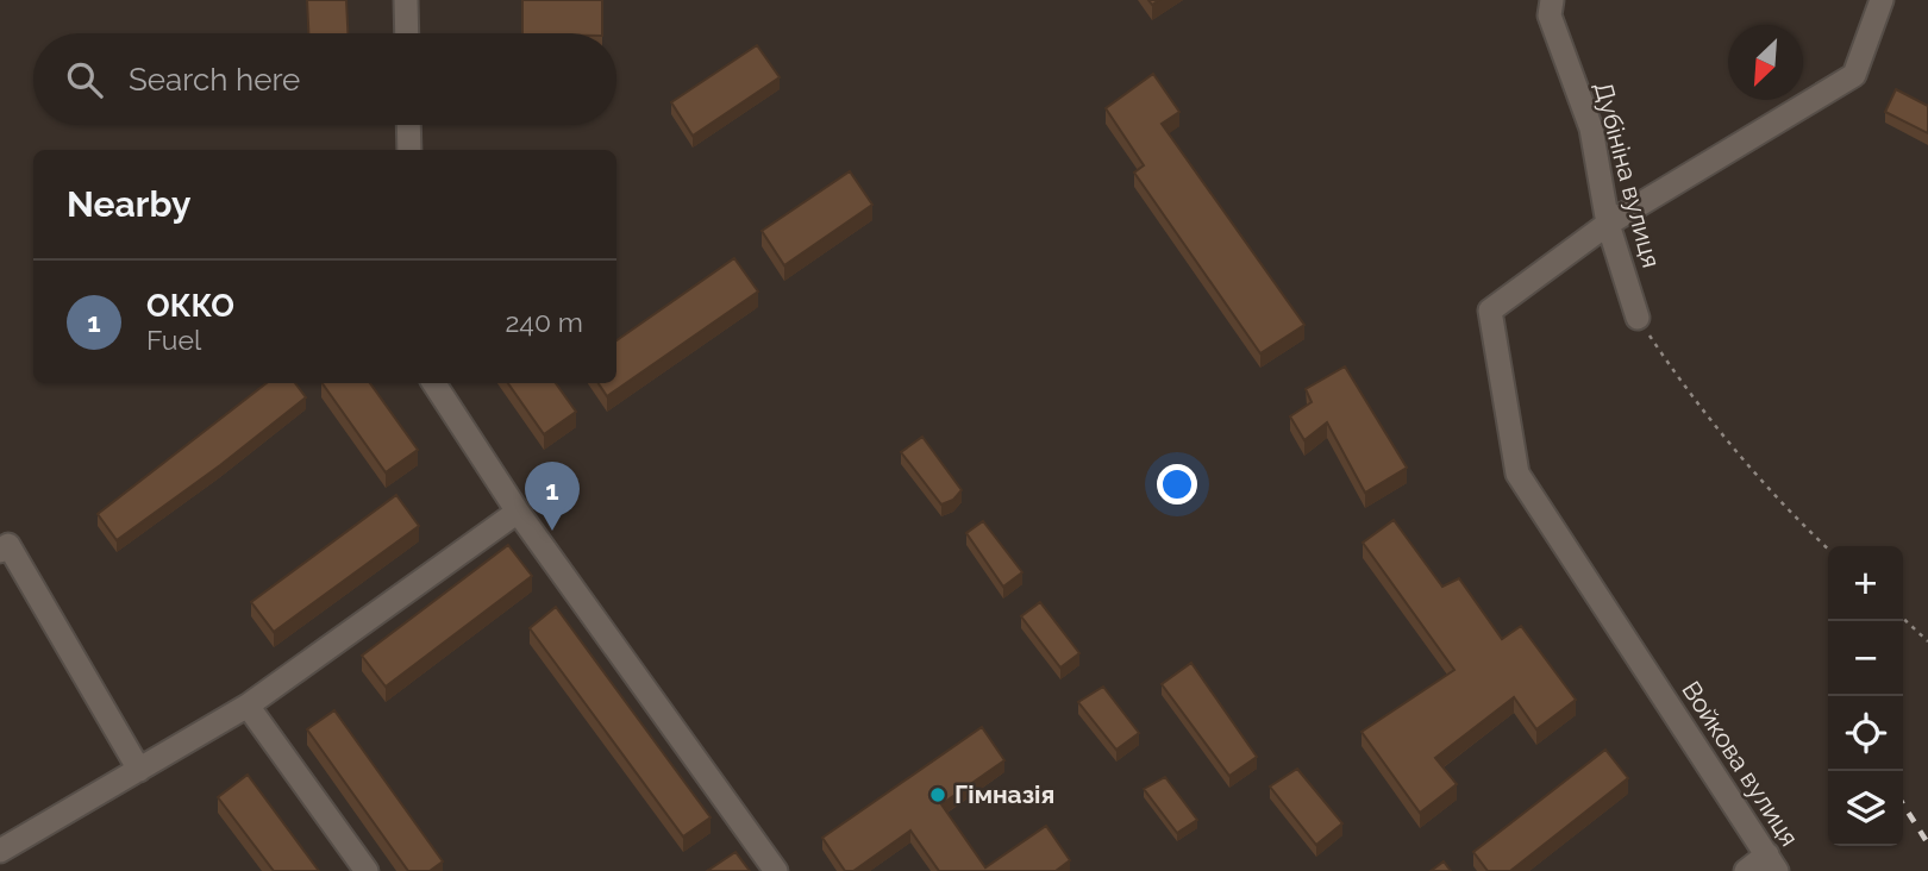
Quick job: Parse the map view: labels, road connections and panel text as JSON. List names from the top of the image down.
{
  "streets": {
    "street": ["Дубініна вулиця", "Войкова вулиця"]
  },
  "crossings": [
    ["Дубініна вулиця", "Войкова вулиця"]
  ],
  "places": ["Гімназія"],
  "north": "bottom left",
  "page": {
    "search": "Search here",
    "heading": "Nearby",
    "list": [
      {
        "mark": "1",
        "name": "ОККО",
        "note": "Fuel",
        "value": "240 m"
      }
    ],
    "pins": "1",
    "map_buttons": ["+", "−"]
  }
}
